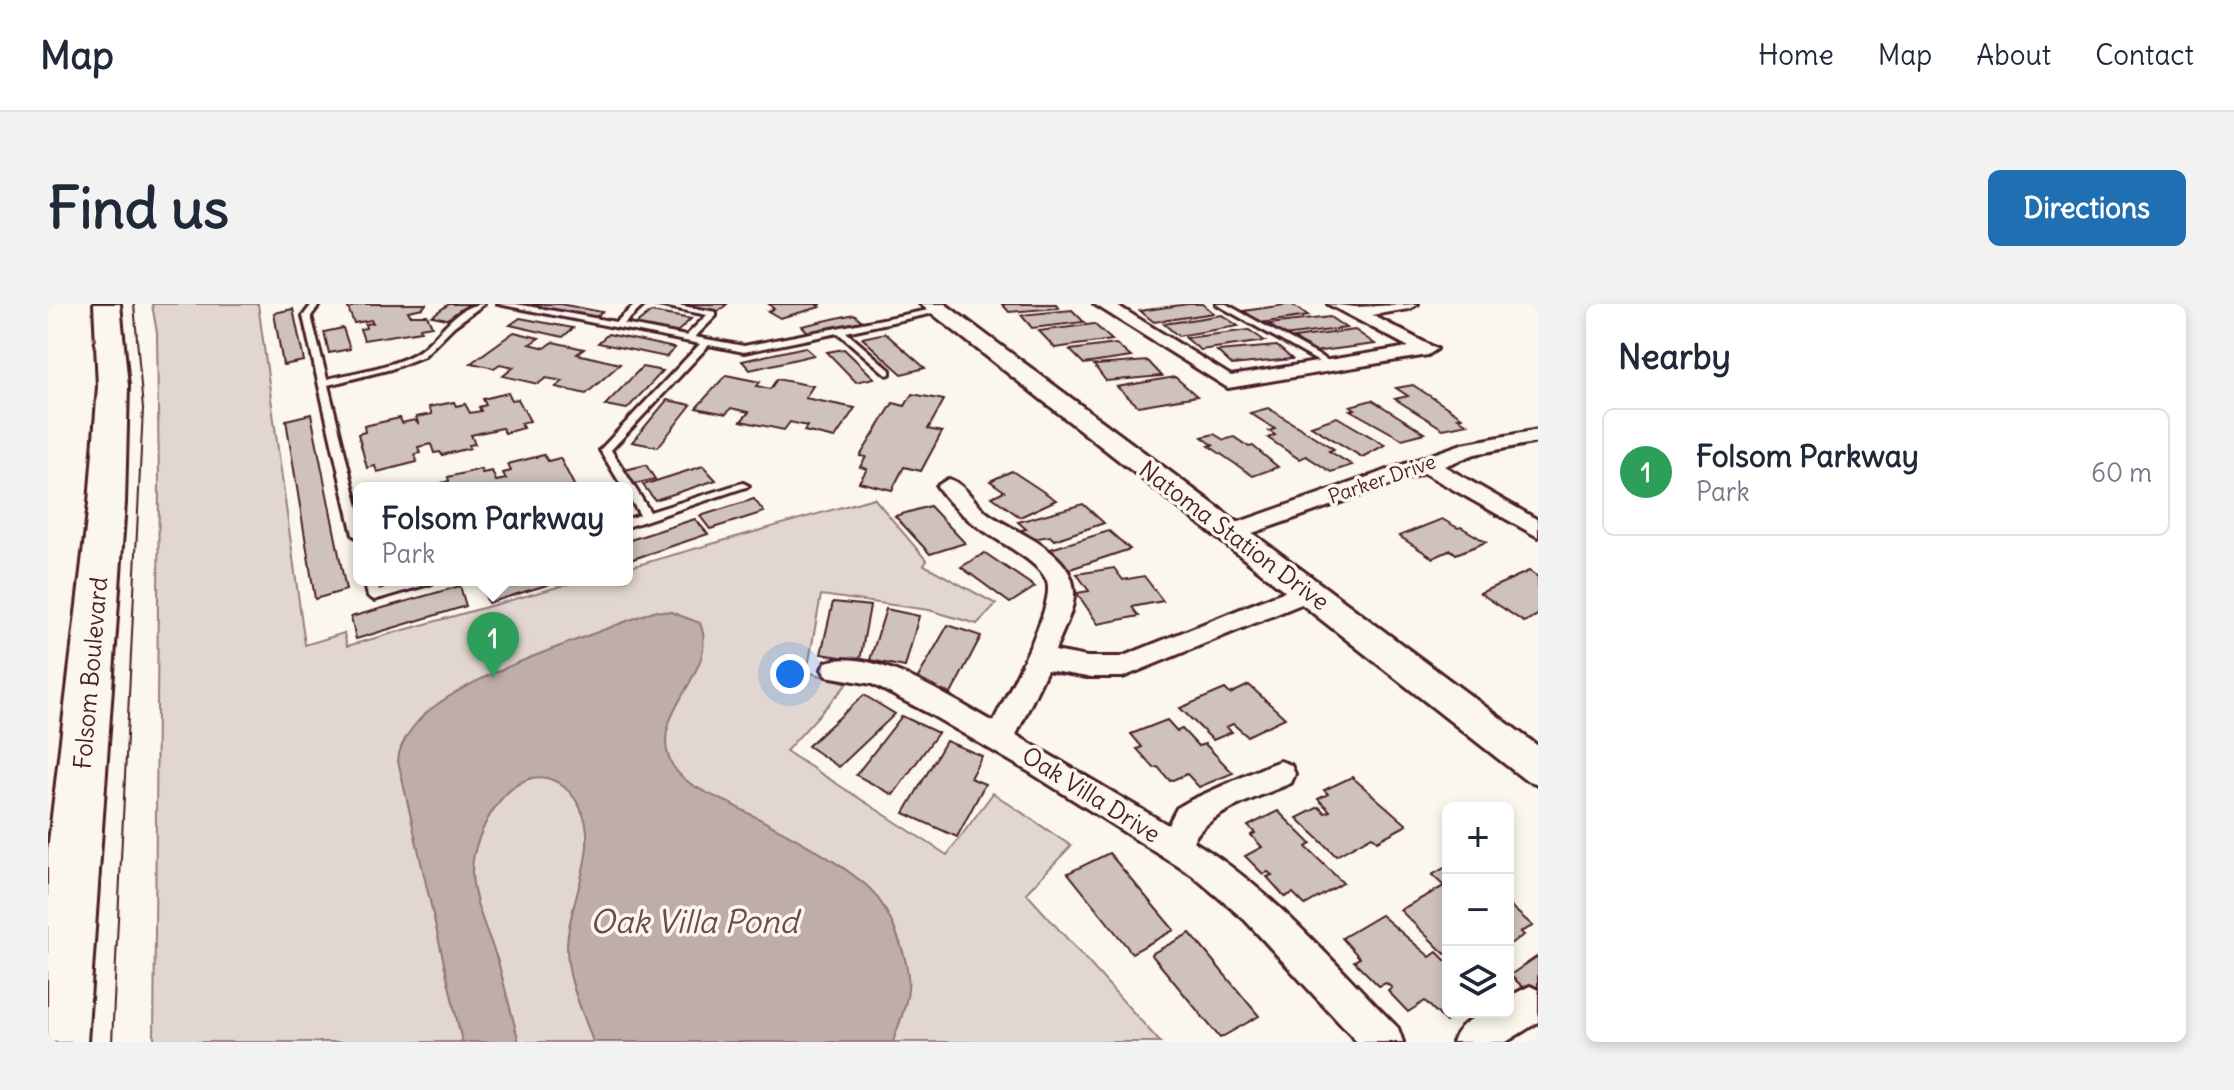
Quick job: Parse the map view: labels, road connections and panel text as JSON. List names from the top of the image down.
{
  "streets": {
    "main road": ["Folsom Boulevard"],
    "street": ["Parker Drive", "Natoma Station Drive", "Oak Villa Drive"]
  },
  "crossings": [
    ["Parker Drive", "Natoma Station Drive"]
  ],
  "water": ["Oak Villa Pond"],
  "page": {
    "header": "Map",
    "nav": [
      "Home",
      "Map",
      "About",
      "Contact"
    ],
    "buttons": "Directions",
    "title": "Find us",
    "heading": "Nearby",
    "list": [
      {
        "mark": "1",
        "name": "Folsom Parkway",
        "note": "Park",
        "value": "60 m"
      }
    ],
    "popup": ["Folsom Parkway", "Park"],
    "pins": "1",
    "map_buttons": ["+", "−"]
  }
}
